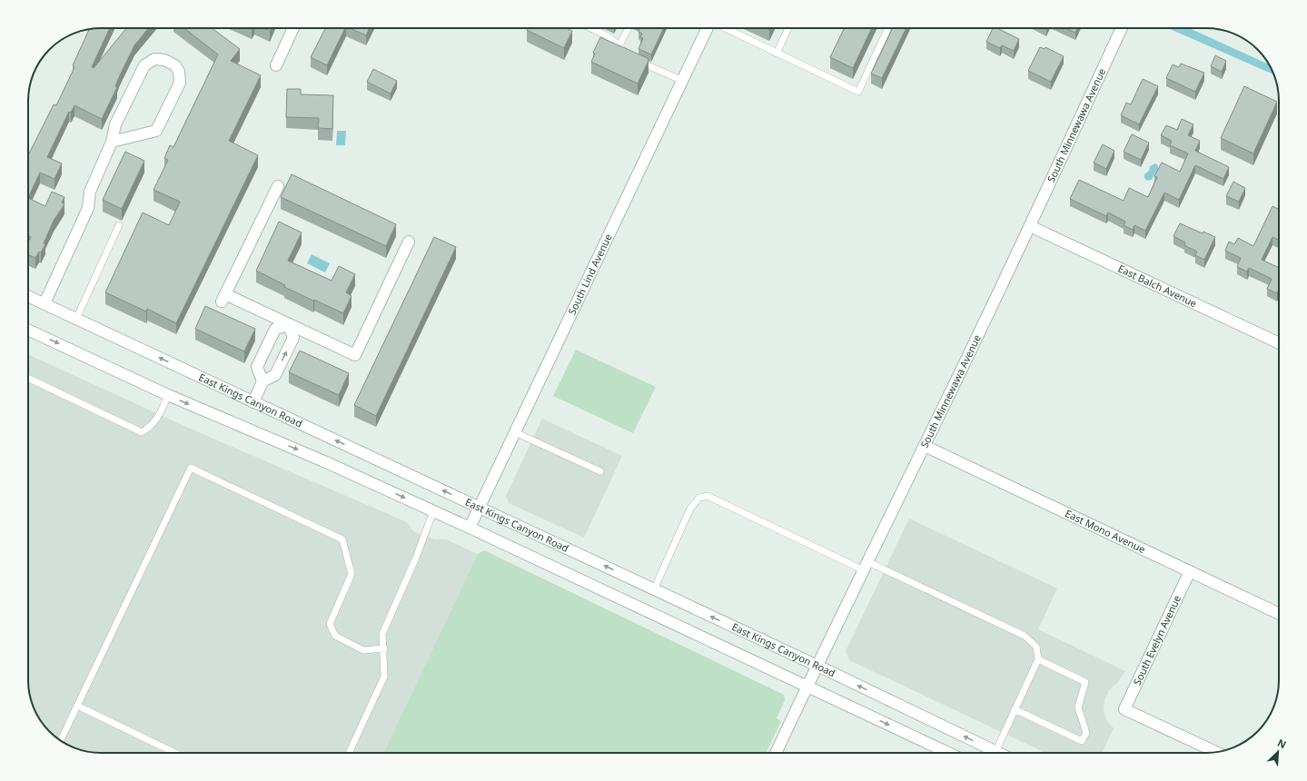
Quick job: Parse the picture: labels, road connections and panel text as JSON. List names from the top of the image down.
{
  "streets": {
    "street": [
      "South Minnewawa Avenue",
      "South Lind Avenue",
      "East Balch Avenue",
      "East Kings Canyon Road",
      "East Mono Avenue",
      "South Evelyn Avenue"
    ]
  },
  "crossings": [
    ["South Minnewawa Avenue", "East Balch Avenue"],
    ["South Minnewawa Avenue", "East Kings Canyon Road"],
    ["South Minnewawa Avenue", "East Mono Avenue"],
    ["South Lind Avenue", "East Kings Canyon Road"],
    ["East Mono Avenue", "South Evelyn Avenue"]
  ],
  "north": "top right"
}
